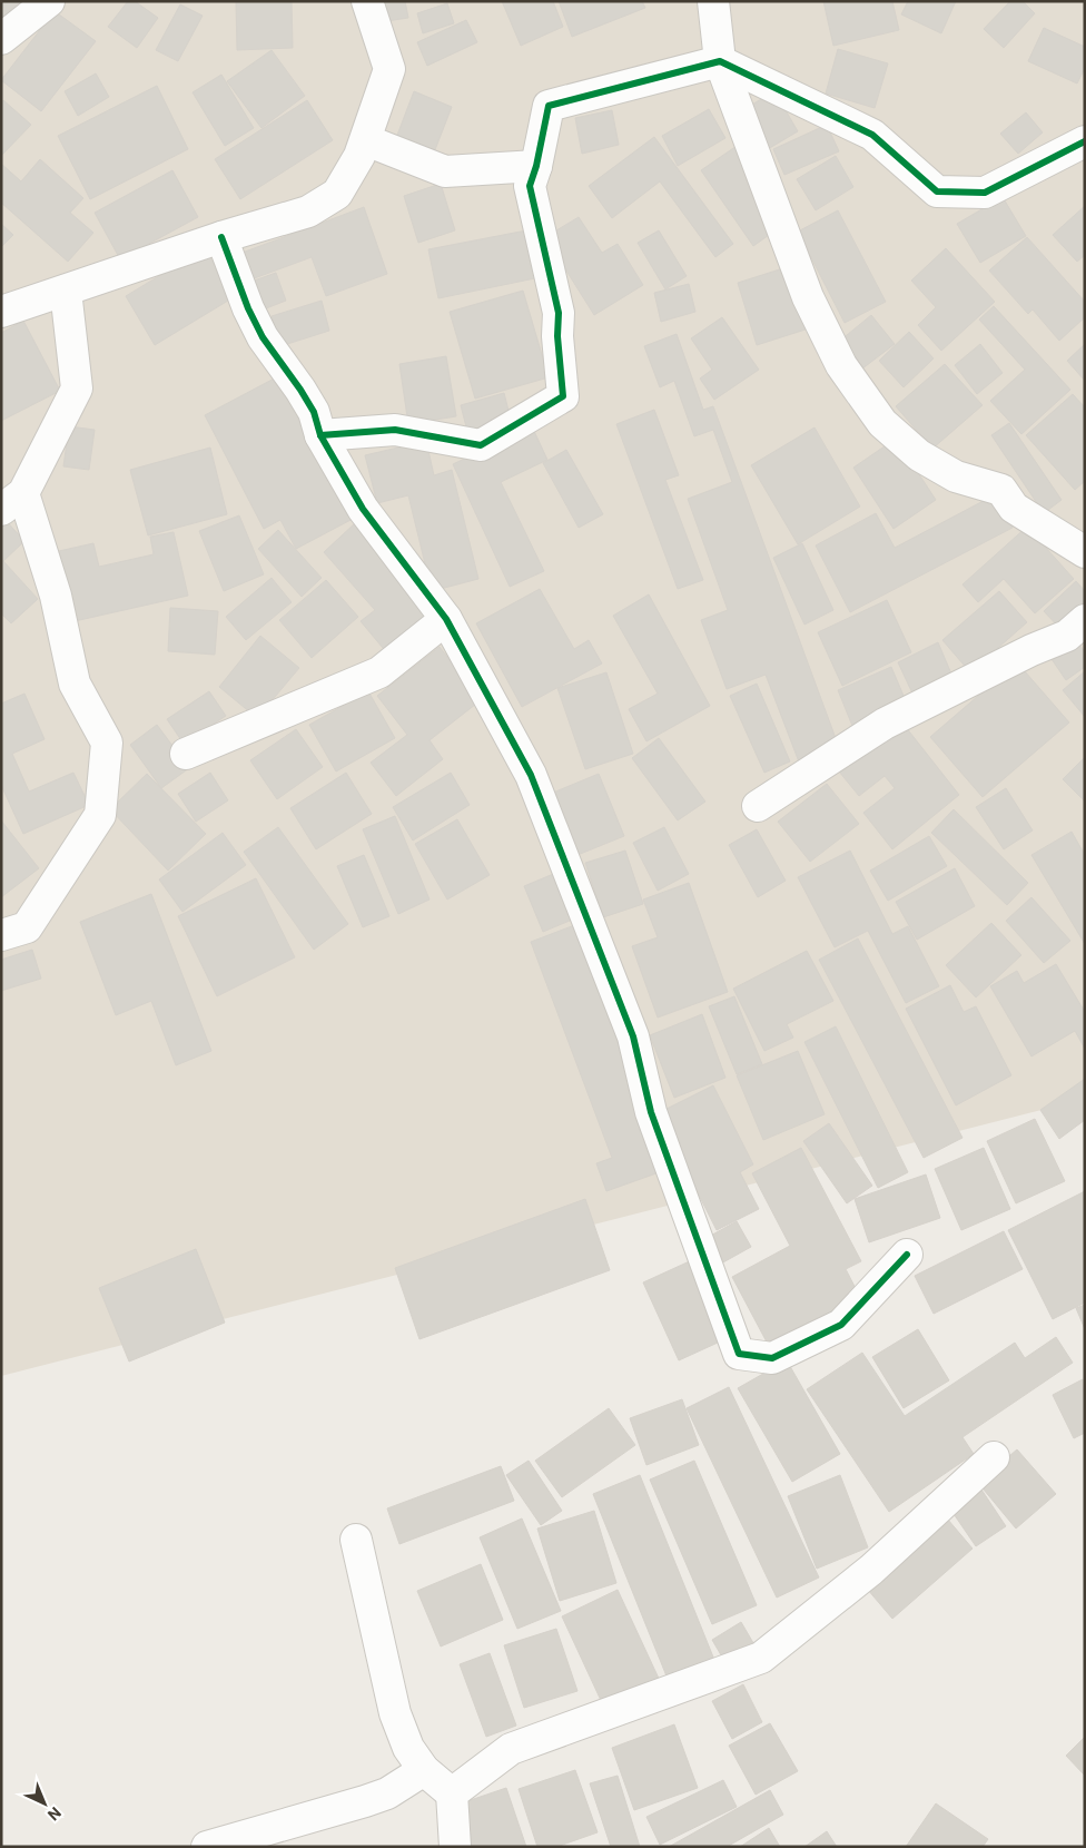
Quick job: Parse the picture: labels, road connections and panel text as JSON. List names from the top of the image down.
{
  "north": "bottom right"
}
